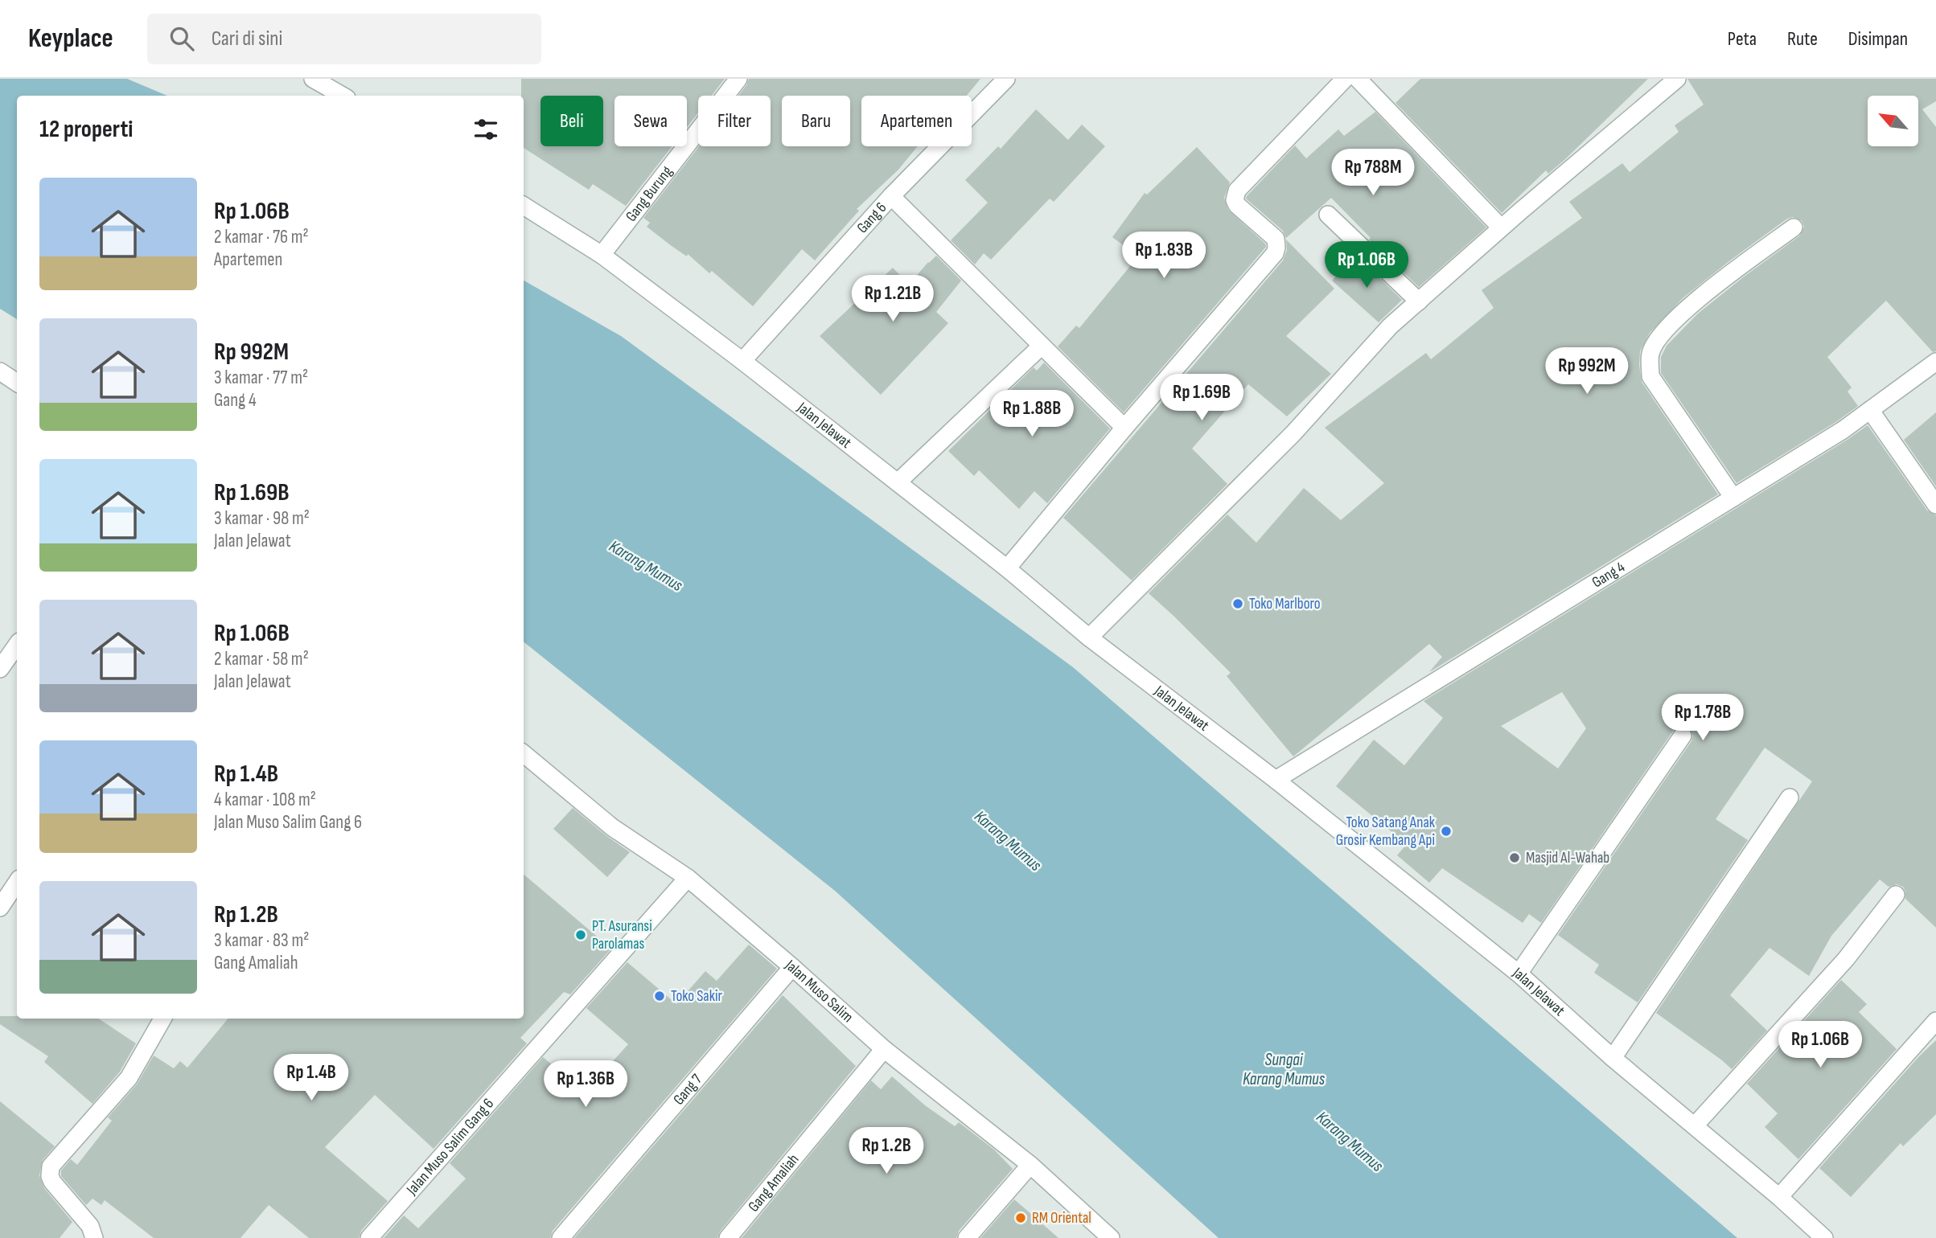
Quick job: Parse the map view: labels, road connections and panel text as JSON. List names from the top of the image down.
{
  "streets": {
    "street": [
      "Gang Burung",
      "Gang 6",
      "Jalan Jelawat",
      "Gang 4",
      "Jalan Muso Salim",
      "Gang 7",
      "Jalan Muso Salim Gang 6",
      "Gang Amaliah"
    ]
  },
  "crossings": [
    ["Gang Burung", "Jalan Jelawat"],
    ["Gang 6", "Jalan Jelawat"],
    ["Jalan Jelawat", "Gang 4"],
    ["Jalan Muso Salim", "Gang 7"],
    ["Jalan Muso Salim", "Jalan Muso Salim Gang 6"],
    ["Jalan Muso Salim", "Gang Amaliah"]
  ],
  "water": ["Karang Mumus", "Sungai Karang Mumus"],
  "places": [
    "Toko Marlboro",
    "Toko Satang Anak Grosir Kembang Api",
    "Masjid Al-Wahab",
    "PT. Asuransi Parolamas",
    "Toko Sakir",
    "RM Oriental"
  ],
  "north": "top left",
  "page": {
    "header": "Keyplace",
    "search": "Cari di sini",
    "nav": ["Peta", "Rute", "Disimpan"],
    "chip": [
      "Beli",
      "Sewa",
      "Filter",
      "Baru",
      "Apartemen"
    ],
    "heading": "12 properti",
    "price": [
      "Rp 788M",
      "Rp 1.83B",
      "Rp 1.06B",
      "Rp 1.21B",
      "Rp 992M",
      "Rp 1.69B",
      "Rp 1.88B",
      "Rp 1.78B",
      "Rp 1.06B",
      "Rp 1.4B",
      "Rp 1.36B",
      "Rp 1.2B"
    ],
    "list": [
      {
        "name": "Rp 1.06B",
        "note": "2 kamar · 76 m² · Apartemen"
      },
      {
        "name": "Rp 992M",
        "note": "3 kamar · 77 m² · Gang 4"
      },
      {
        "name": "Rp 1.69B",
        "note": "3 kamar · 98 m² · Jalan Jelawat"
      },
      {
        "name": "Rp 1.06B",
        "note": "2 kamar · 58 m² · Jalan Jelawat"
      },
      {
        "name": "Rp 1.4B",
        "note": "4 kamar · 108 m² · Jalan Muso Salim Gang 6"
      },
      {
        "name": "Rp 1.2B",
        "note": "3 kamar · 83 m² · Gang Amaliah"
      }
    ]
  }
}
